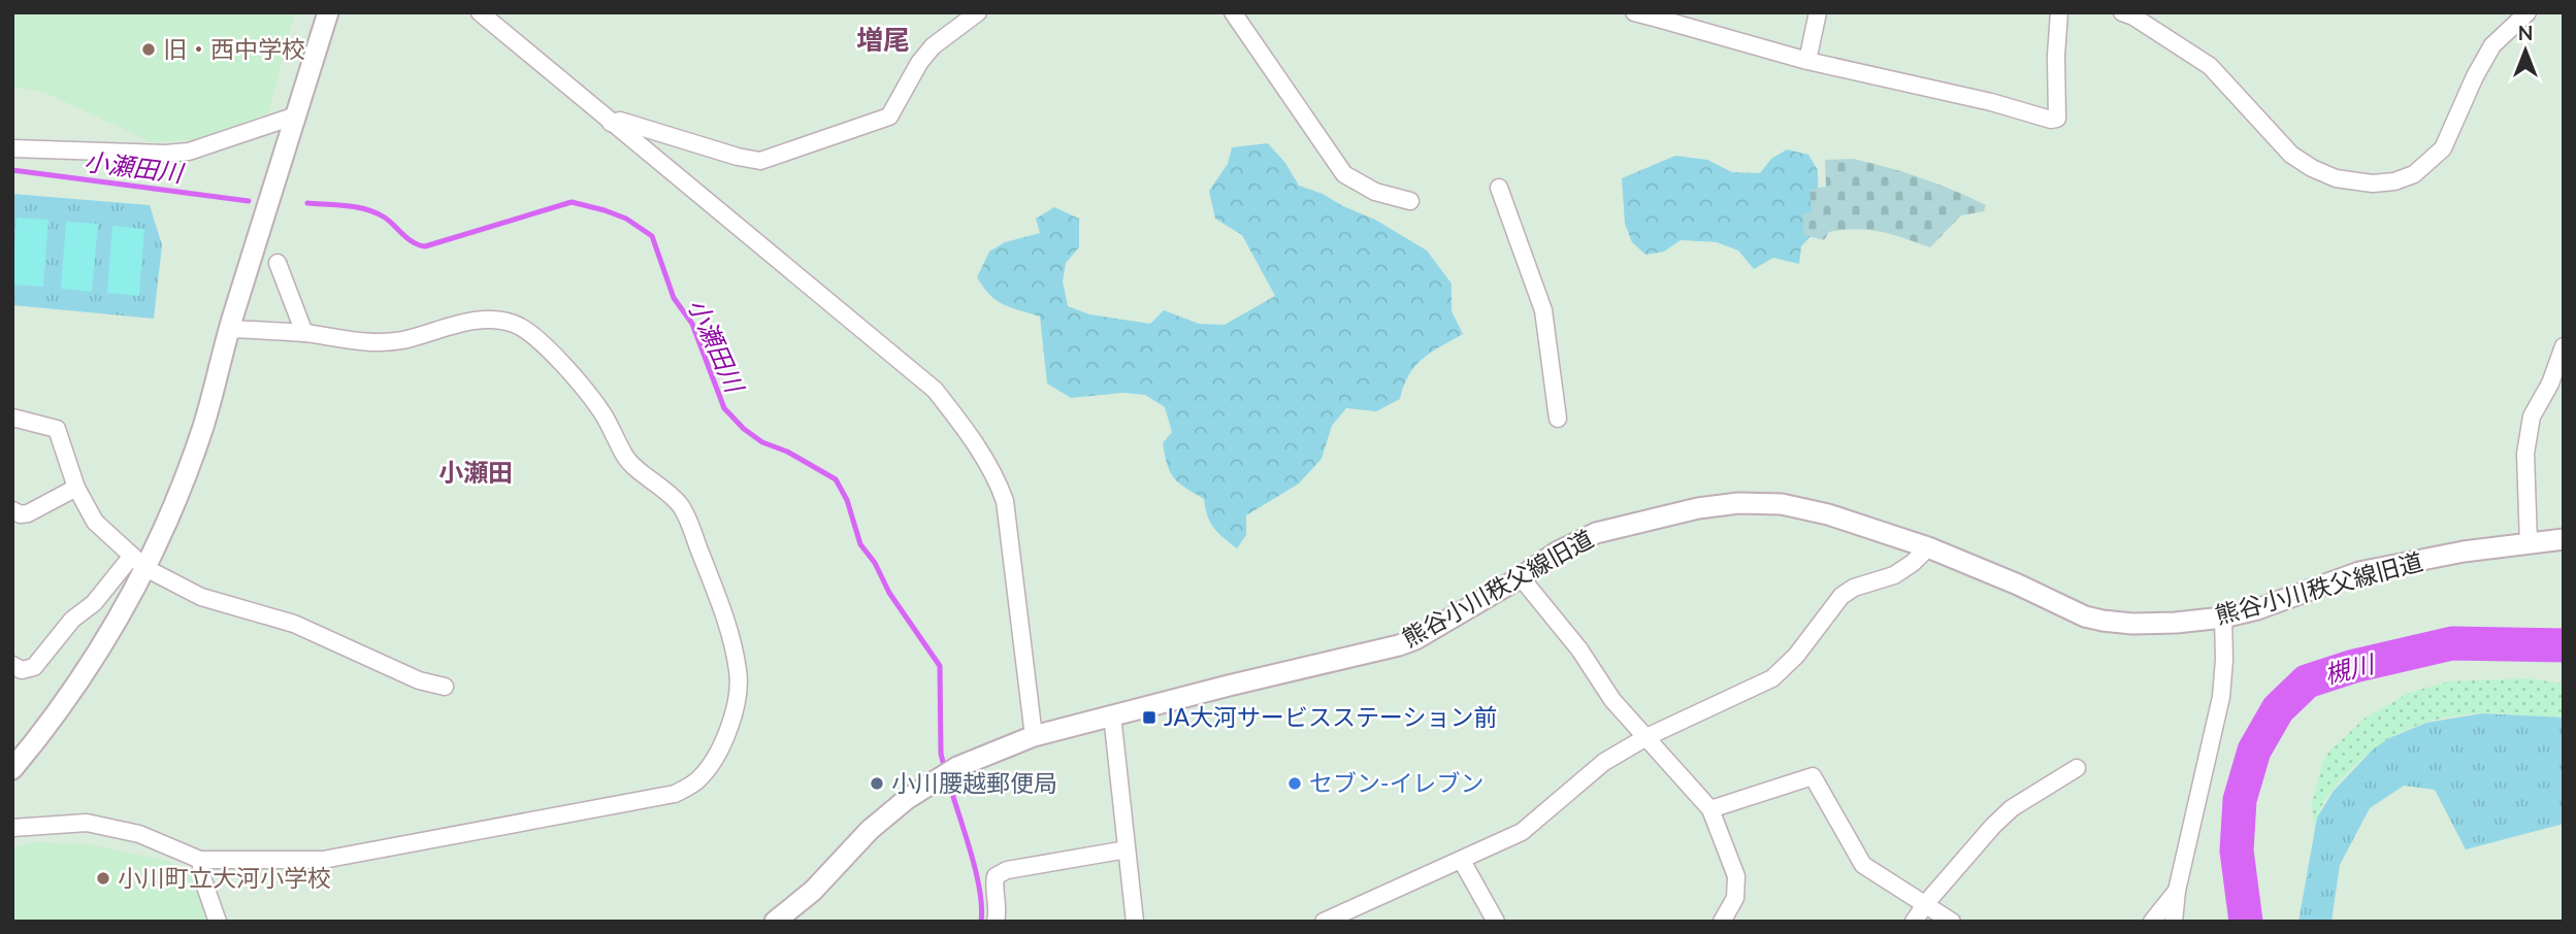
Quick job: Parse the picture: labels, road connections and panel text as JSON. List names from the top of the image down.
{
  "streets": {
    "street": ["熊谷小川秩父線旧道"]
  },
  "districts": ["増尾", "小瀬田"],
  "water": ["小瀬田川", "槻川"],
  "places": {
    "other": [
      "旧・西中学校",
      "小川腰越郵便局",
      "セブン-イレブン",
      "小川町立大河小学校"
    ],
    "transit": ["JA大河サービスステーション前"]
  },
  "north": "top"
}
